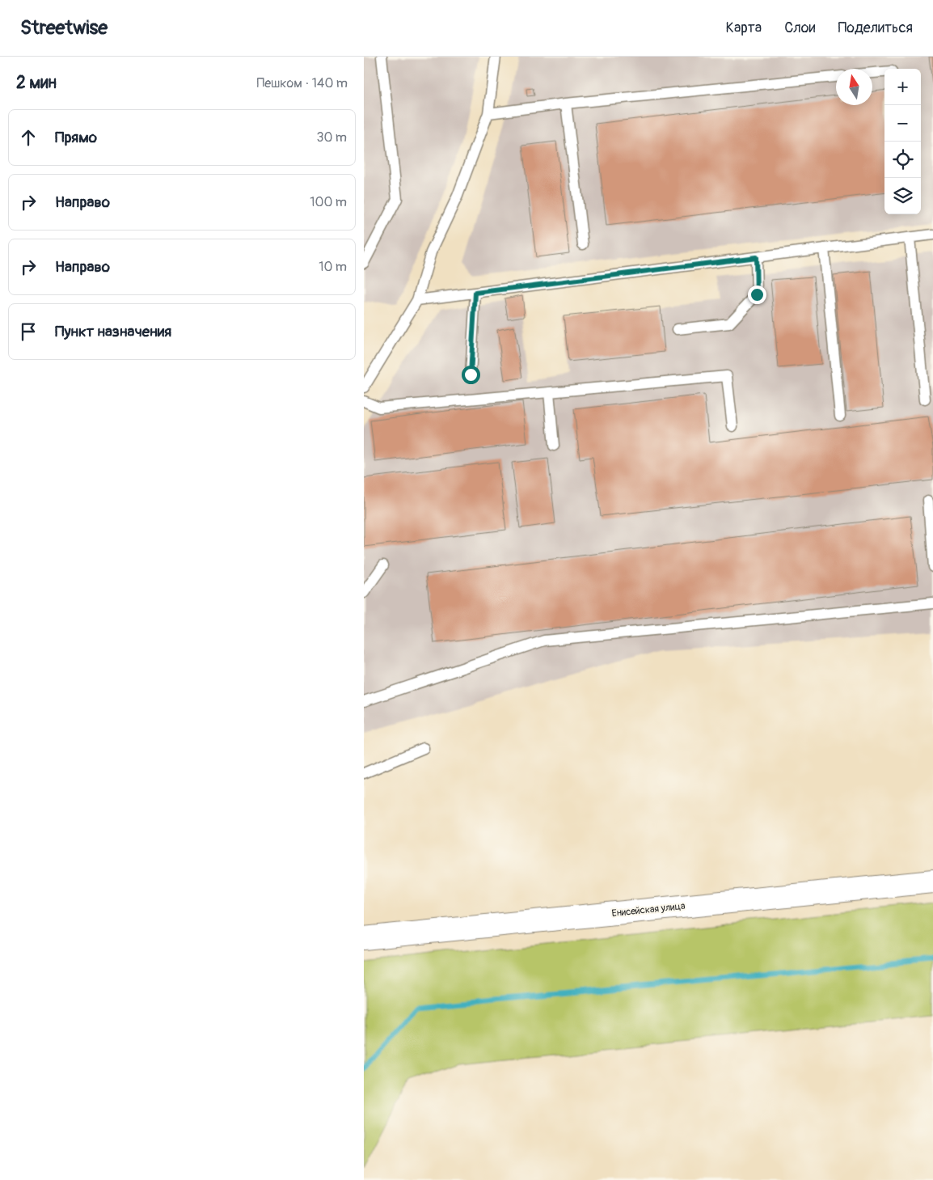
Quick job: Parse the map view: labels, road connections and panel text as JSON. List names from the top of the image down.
{
  "streets": {
    "street": ["Енисейская улица"]
  },
  "north": "top",
  "page": {
    "header": "Streetwise",
    "nav": ["Карта", "Слои", "Поделиться"],
    "heading": ["2 мин", "Пешком · 140 m"],
    "map_buttons": ["+", "−"],
    "list": [
      ["Прямо", "30 m"],
      ["Направо", "100 m"],
      ["Направо", "10 m"],
      "Пункт назначения"
    ]
  }
}
